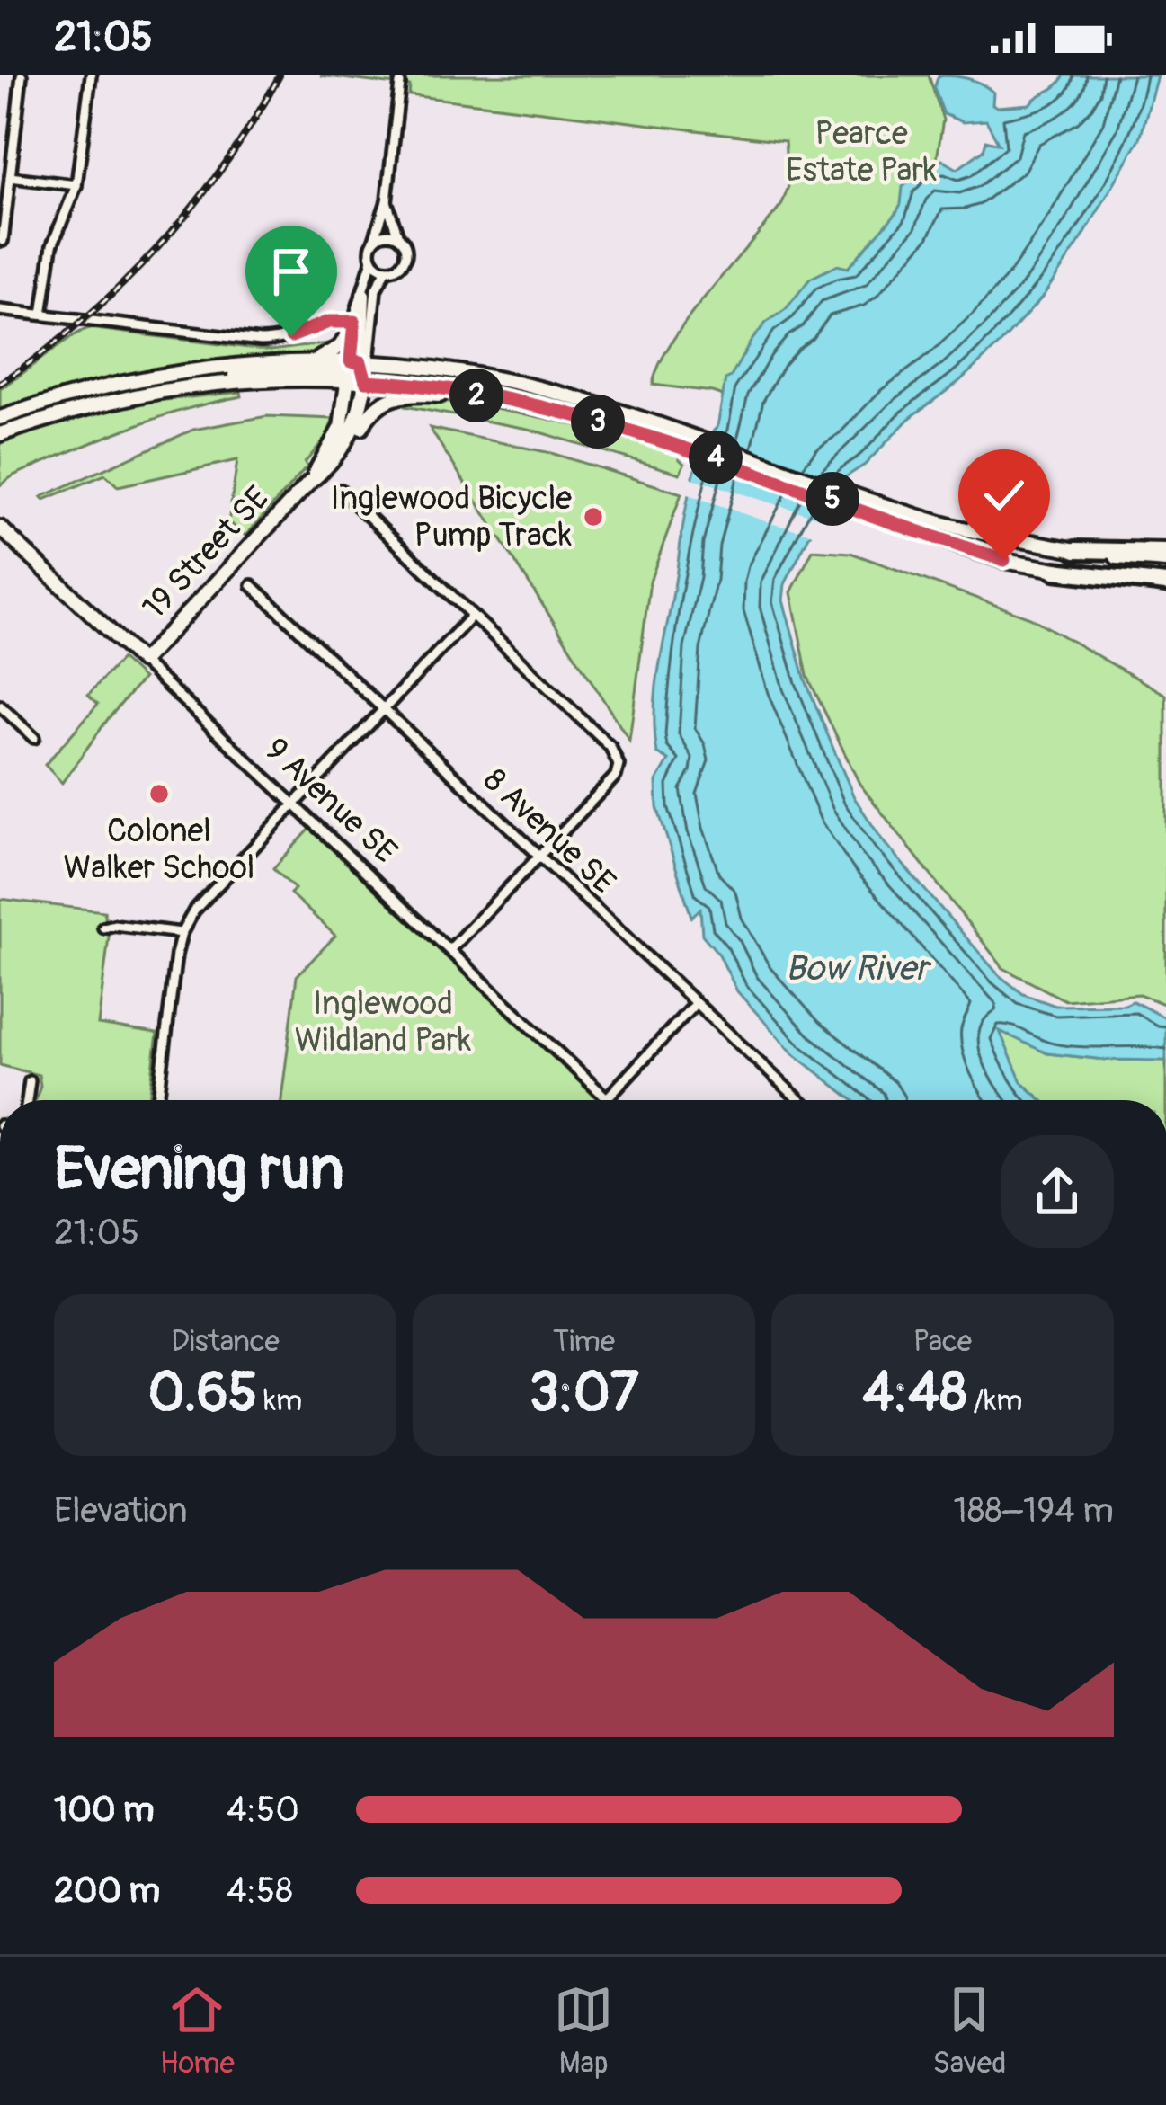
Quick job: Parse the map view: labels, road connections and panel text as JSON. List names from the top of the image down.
{
  "streets": {
    "main road": ["19 Street SE", "9 Avenue SE"],
    "street": ["8 Avenue SE"]
  },
  "crossings": [
    ["19 Street SE", "9 Avenue SE"]
  ],
  "water": ["Bow River"],
  "parks": ["Pearce Estate Park", "Inglewood Wildland Park"],
  "places": ["Inglewood Bicycle Pump Track", "Colonel Walker School"],
  "page": {
    "status": "21:05",
    "pins": [
      "2",
      "3",
      "4",
      "5"
    ],
    "heading": ["Evening run", "21:05"],
    "stats": [
      ["Distance", "0.65 km"],
      ["Time", "3:07"],
      ["Pace", "4:48 /km"]
    ],
    "chart": ["Elevation", "188–194 m"],
    "list": [
      {
        "name": "100 m",
        "note": "4:50"
      },
      {
        "name": "200 m",
        "note": "4:58"
      }
    ],
    "tabs": ["Home", "Map", "Saved"]
  }
}
